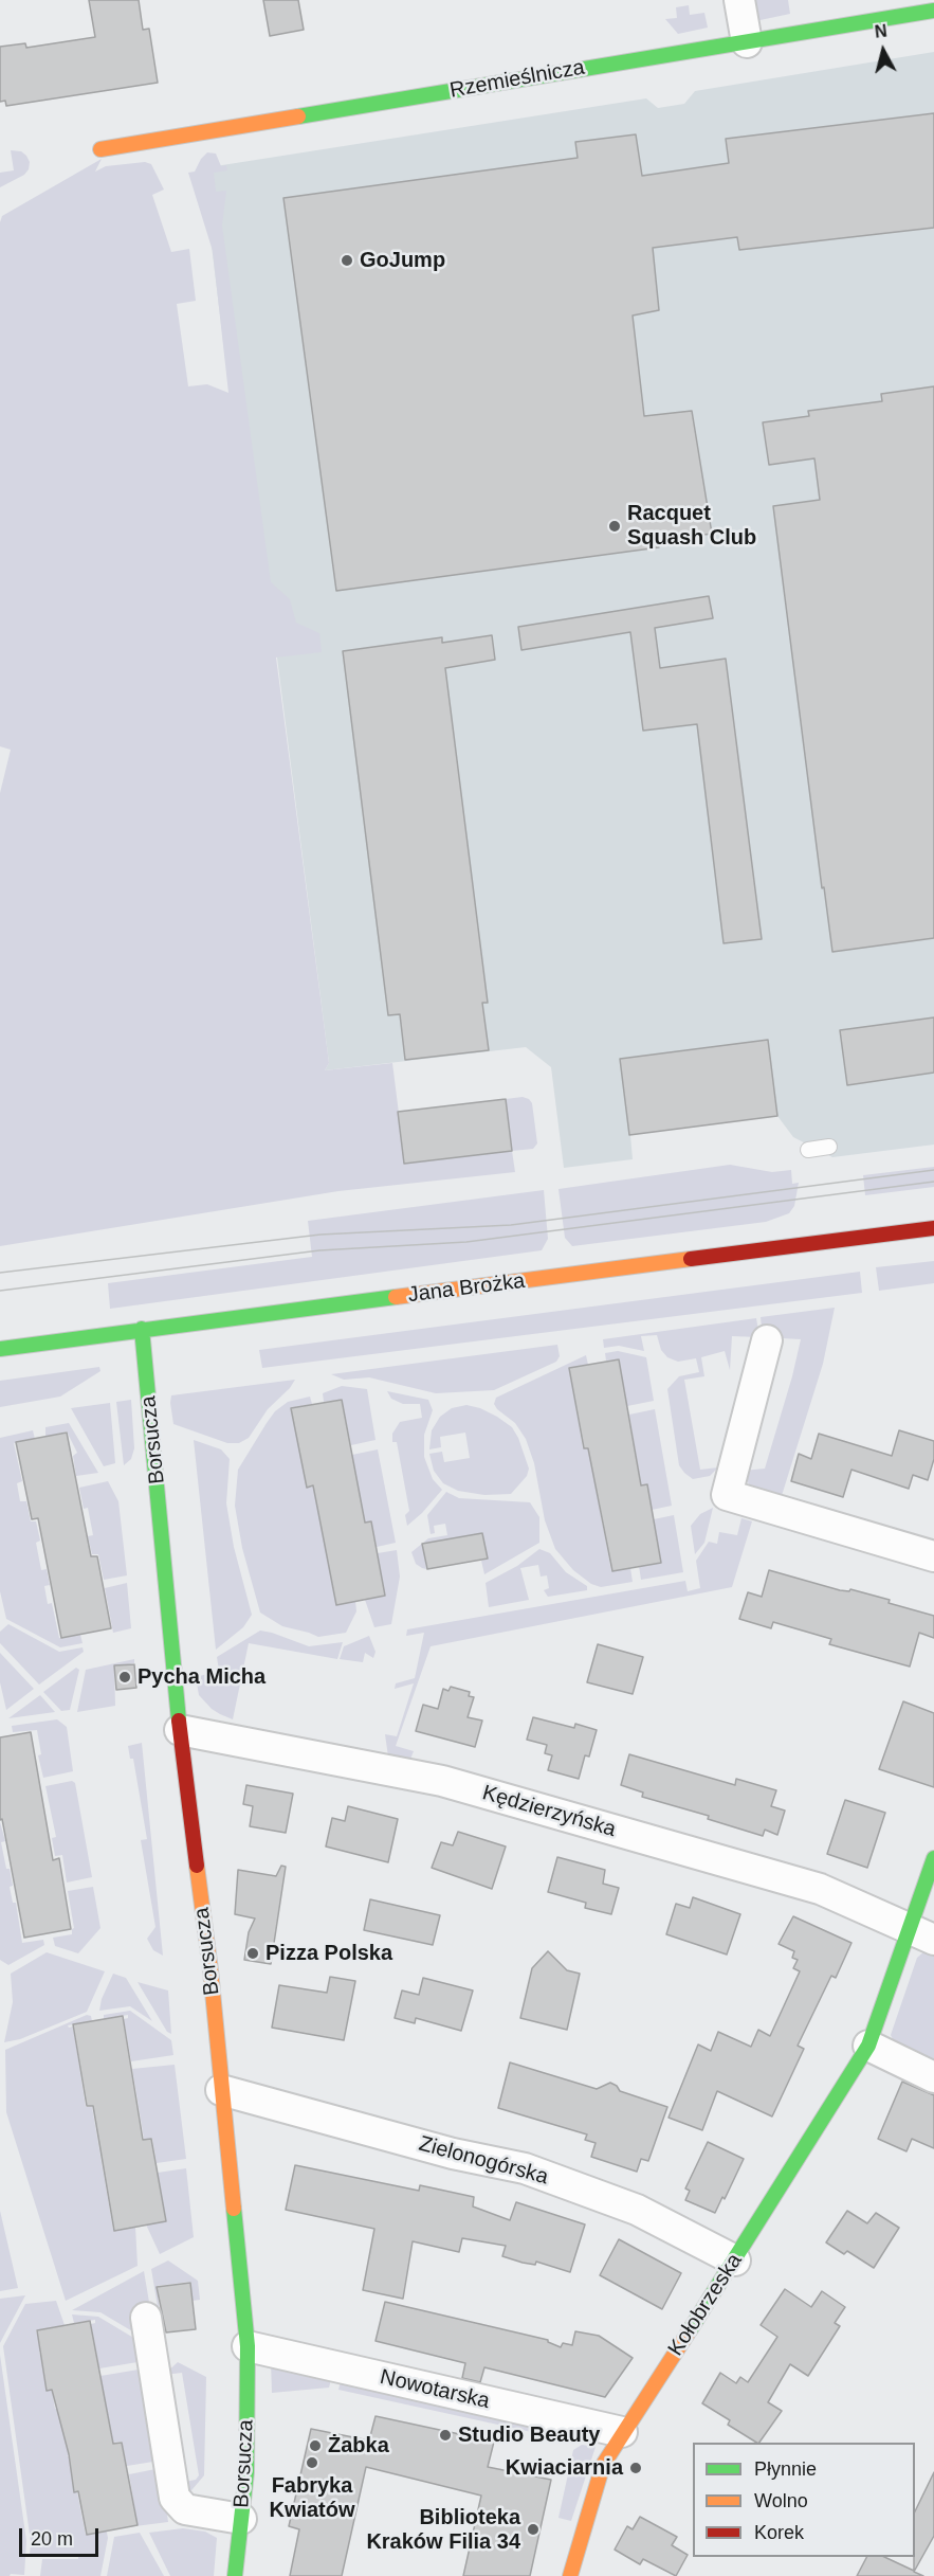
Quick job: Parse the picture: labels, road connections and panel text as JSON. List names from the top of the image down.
{
  "streets": {
    "street": [
      "Rzemieślnicza",
      "Jana Brożka",
      "Borsucza",
      "Kędzierzyńska",
      "Zielonogórska",
      "Kołobrzeska",
      "Nowotarska"
    ]
  },
  "crossings": [
    ["Jana Brożka", "Borsucza"],
    ["Borsucza", "Kędzierzyńska"],
    ["Borsucza", "Zielonogórska"],
    ["Borsucza", "Nowotarska"],
    ["Kędzierzyńska", "Kołobrzeska"],
    ["Zielonogórska", "Kołobrzeska"],
    ["Kołobrzeska", "Nowotarska"]
  ],
  "places": [
    "GoJump",
    "Racquet Squash Club",
    "Pycha Micha",
    "Pizza Polska",
    "Studio Beauty",
    "Żabka",
    "Fabryka Kwiatów",
    "Kwiaciarnia",
    "Biblioteka Kraków Filia 34"
  ],
  "legend": ["Płynnie", "Wolno", "Korek"],
  "scale_bar": "20 m",
  "north": "top"
}
